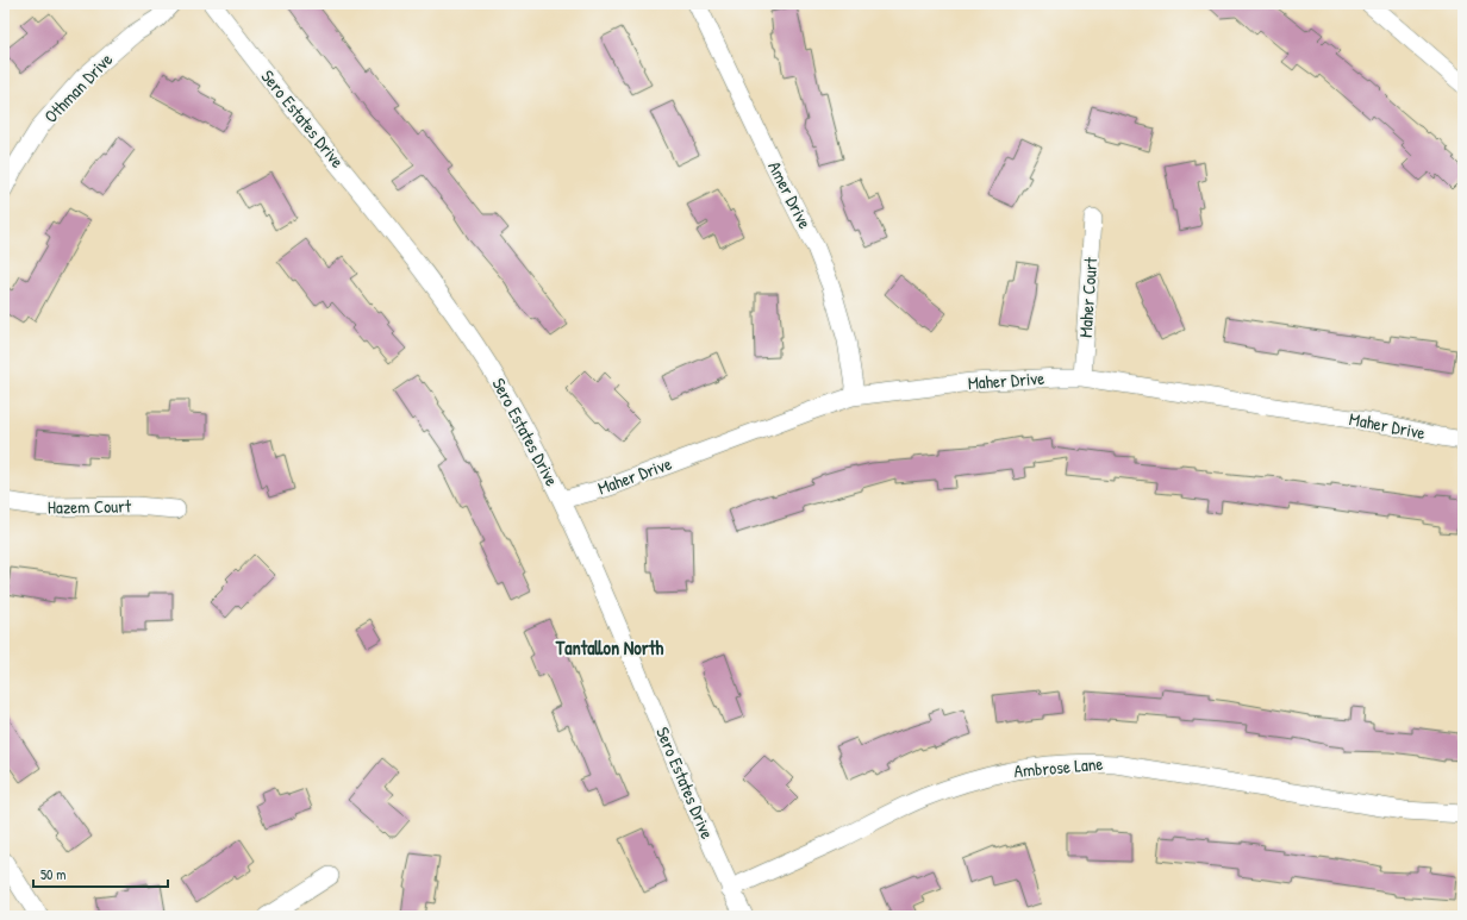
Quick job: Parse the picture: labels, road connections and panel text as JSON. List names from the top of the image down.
{
  "streets": {
    "street": [
      "Othman Drive",
      "Sero Estates Drive",
      "Amer Drive",
      "Maher Court",
      "Maher Drive",
      "Hazem Court",
      "Ambrose Lane"
    ]
  },
  "crossings": [
    ["Sero Estates Drive", "Maher Drive"],
    ["Sero Estates Drive", "Ambrose Lane"],
    ["Amer Drive", "Maher Drive"],
    ["Maher Court", "Maher Drive"]
  ],
  "districts": ["Tantallon North"],
  "scale_bar": "50 m"
}
